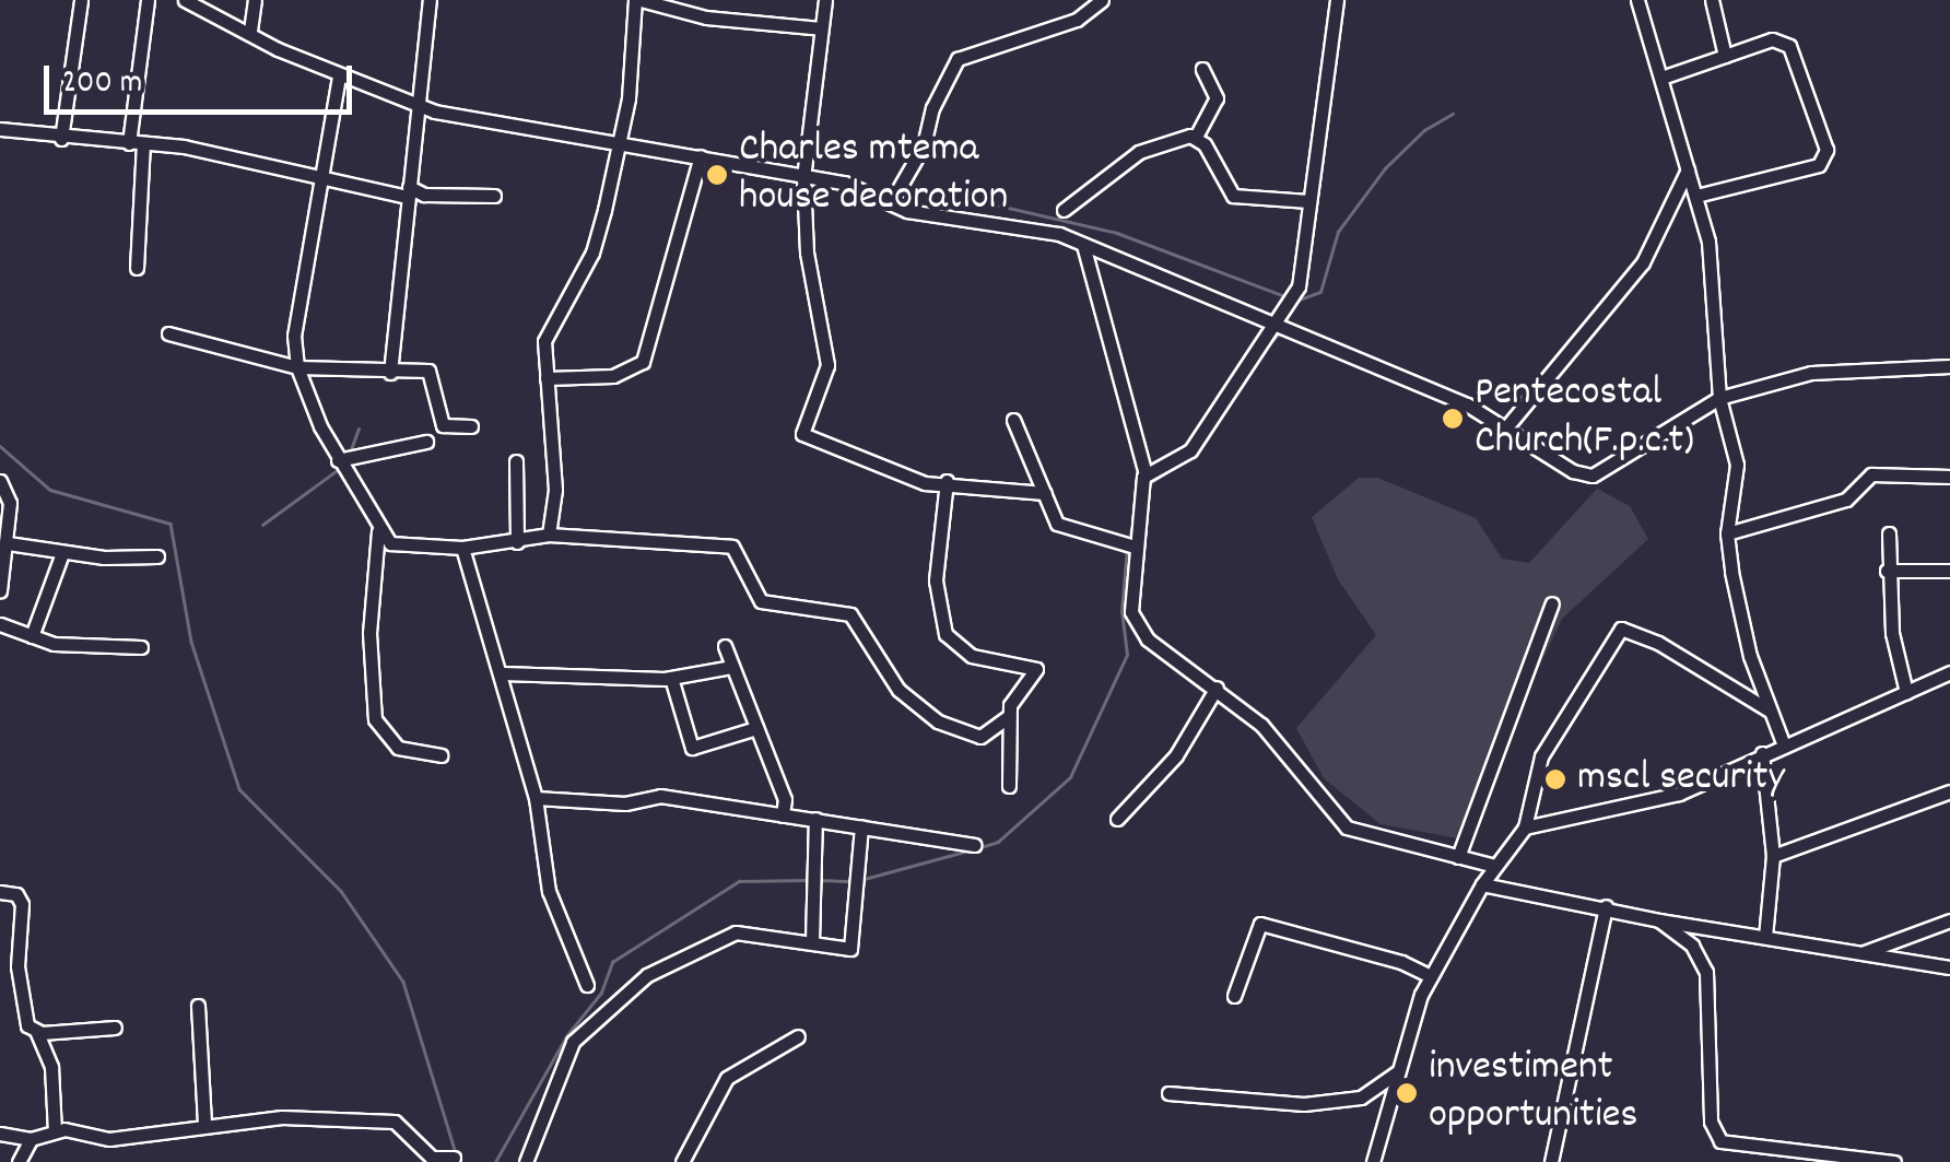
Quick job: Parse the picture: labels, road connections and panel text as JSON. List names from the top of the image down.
{
  "places": [
    "Charles mtema house decoration",
    "Pentecostal Church(F.p.c.t)",
    "mscl security",
    "investiment opportunities"
  ],
  "scale_bar": "200 m"
}
